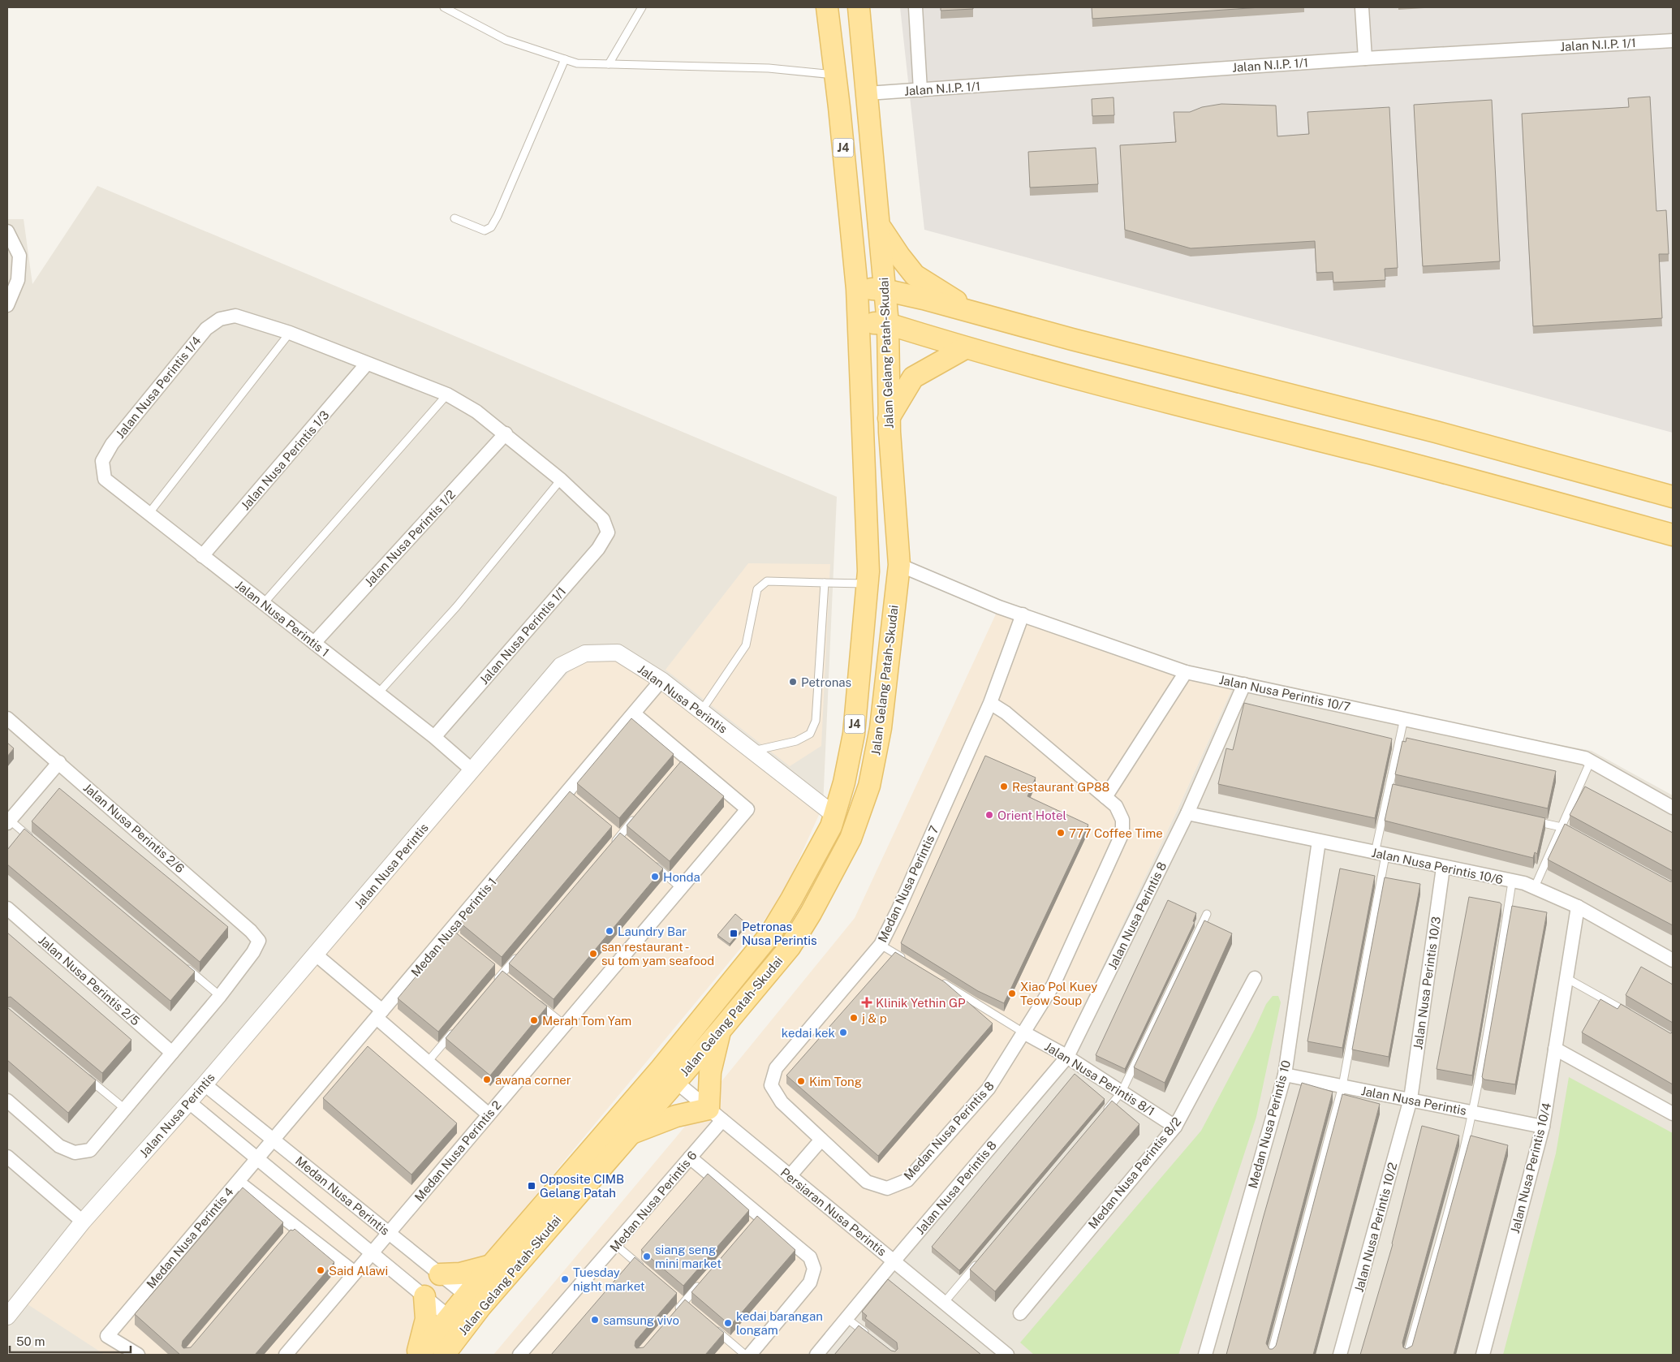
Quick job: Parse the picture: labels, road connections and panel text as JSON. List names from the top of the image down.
{
  "streets": {
    "main road": ["J4", "Jalan Gelang Patah-Skudai"],
    "street": [
      "Jalan N.I.P. 1/1",
      "Jalan Nusa Perintis 1/4",
      "Jalan Nusa Perintis 1/3",
      "Jalan Nusa Perintis 1/2",
      "Jalan Nusa Perintis 1",
      "Jalan Nusa Perintis 1/1",
      "Jalan Nusa Perintis 10/7",
      "Jalan Nusa Perintis",
      "Jalan Nusa Perintis 2/6",
      "Jalan Nusa Perintis 10/6",
      "Medan Nusa Perintis 7",
      "Jalan Nusa Perintis 8",
      "Medan Nusa Perintis 1",
      "Jalan Nusa Perintis 2/5",
      "Jalan Nusa Perintis 10/3",
      "Jalan Nusa Perintis 8/1",
      "Medan Nusa Perintis 10",
      "Medan Nusa Perintis 8",
      "Medan Nusa Perintis 2",
      "Jalan Nusa Perintis 10/4",
      "Medan Nusa Perintis 8/2",
      "Medan Nusa Perintis",
      "Medan Nusa Perintis 6",
      "Persiaran Nusa Perintis",
      "Jalan Nusa Perintis 10/2",
      "Medan Nusa Perintis 4"
    ]
  },
  "crossings": [
    ["Jalan N.I.P. 1/1", "Jalan Gelang Patah-Skudai"],
    ["Jalan Gelang Patah-Skudai", "Jalan Nusa Perintis 10/7"],
    ["Jalan Gelang Patah-Skudai", "Jalan Nusa Perintis"],
    ["Jalan Gelang Patah-Skudai", "Medan Nusa Perintis"],
    ["Jalan Gelang Patah-Skudai", "Persiaran Nusa Perintis"],
    ["Jalan Nusa Perintis 1/4", "Jalan Nusa Perintis 1"],
    ["Jalan Nusa Perintis 1/3", "Jalan Nusa Perintis 1"],
    ["Jalan Nusa Perintis 1/2", "Jalan Nusa Perintis 1"],
    ["Jalan Nusa Perintis 1", "Jalan Nusa Perintis 1/1"],
    ["Jalan Nusa Perintis 1", "Jalan Nusa Perintis"],
    ["Jalan Nusa Perintis 10/7", "Jalan Nusa Perintis 8"],
    ["Jalan Nusa Perintis", "Jalan Nusa Perintis 10/3"],
    ["Jalan Nusa Perintis", "Medan Nusa Perintis 10"],
    ["Jalan Nusa Perintis", "Jalan Nusa Perintis 10/4"],
    ["Jalan Nusa Perintis", "Medan Nusa Perintis"],
    ["Jalan Nusa Perintis", "Jalan Nusa Perintis 10/2"],
    ["Jalan Nusa Perintis 10/6", "Jalan Nusa Perintis 8"],
    ["Jalan Nusa Perintis 10/6", "Jalan Nusa Perintis 10/3"],
    ["Jalan Nusa Perintis 10/6", "Medan Nusa Perintis 10"],
    ["Jalan Nusa Perintis 10/6", "Jalan Nusa Perintis 10/4"],
    ["Medan Nusa Perintis 7", "Medan Nusa Perintis 8"],
    ["Jalan Nusa Perintis 8", "Jalan Nusa Perintis 8/1"],
    ["Jalan Nusa Perintis 8", "Persiaran Nusa Perintis"],
    ["Medan Nusa Perintis 1", "Medan Nusa Perintis 2"],
    ["Medan Nusa Perintis 1", "Medan Nusa Perintis"],
    ["Medan Nusa Perintis 1", "Medan Nusa Perintis 4"],
    ["Jalan Nusa Perintis 10/3", "Jalan Nusa Perintis 10/2"],
    ["Jalan Nusa Perintis 8/1", "Medan Nusa Perintis 8"],
    ["Jalan Nusa Perintis 8/1", "Medan Nusa Perintis 8/2"],
    ["Medan Nusa Perintis 2", "Medan Nusa Perintis"],
    ["Medan Nusa Perintis", "Medan Nusa Perintis 4"],
    ["Medan Nusa Perintis 6", "Persiaran Nusa Perintis"]
  ],
  "places": {
    "other": [
      "Petronas",
      "Restaurant GP88",
      "Orient Hotel",
      "777 Coffee Time",
      "Honda",
      "Laundry Bar",
      "san restaurant - su tom yam seafood",
      "Xiao Pol Kuey Teow Soup",
      "j & p",
      "Merah Tom Yam",
      "kedai kek",
      "awana corner",
      "Kim Tong",
      "siang seng mini market",
      "Said Alawi",
      "Tuesday night market",
      "samsung vivo",
      "kedai barangan longam"
    ],
    "transit": ["Petronas Nusa Perintis", "Opposite CIMB Gelang Patah"],
    "health": ["Klinik Yethin GP"]
  },
  "scale_bar": "50 m"
}
